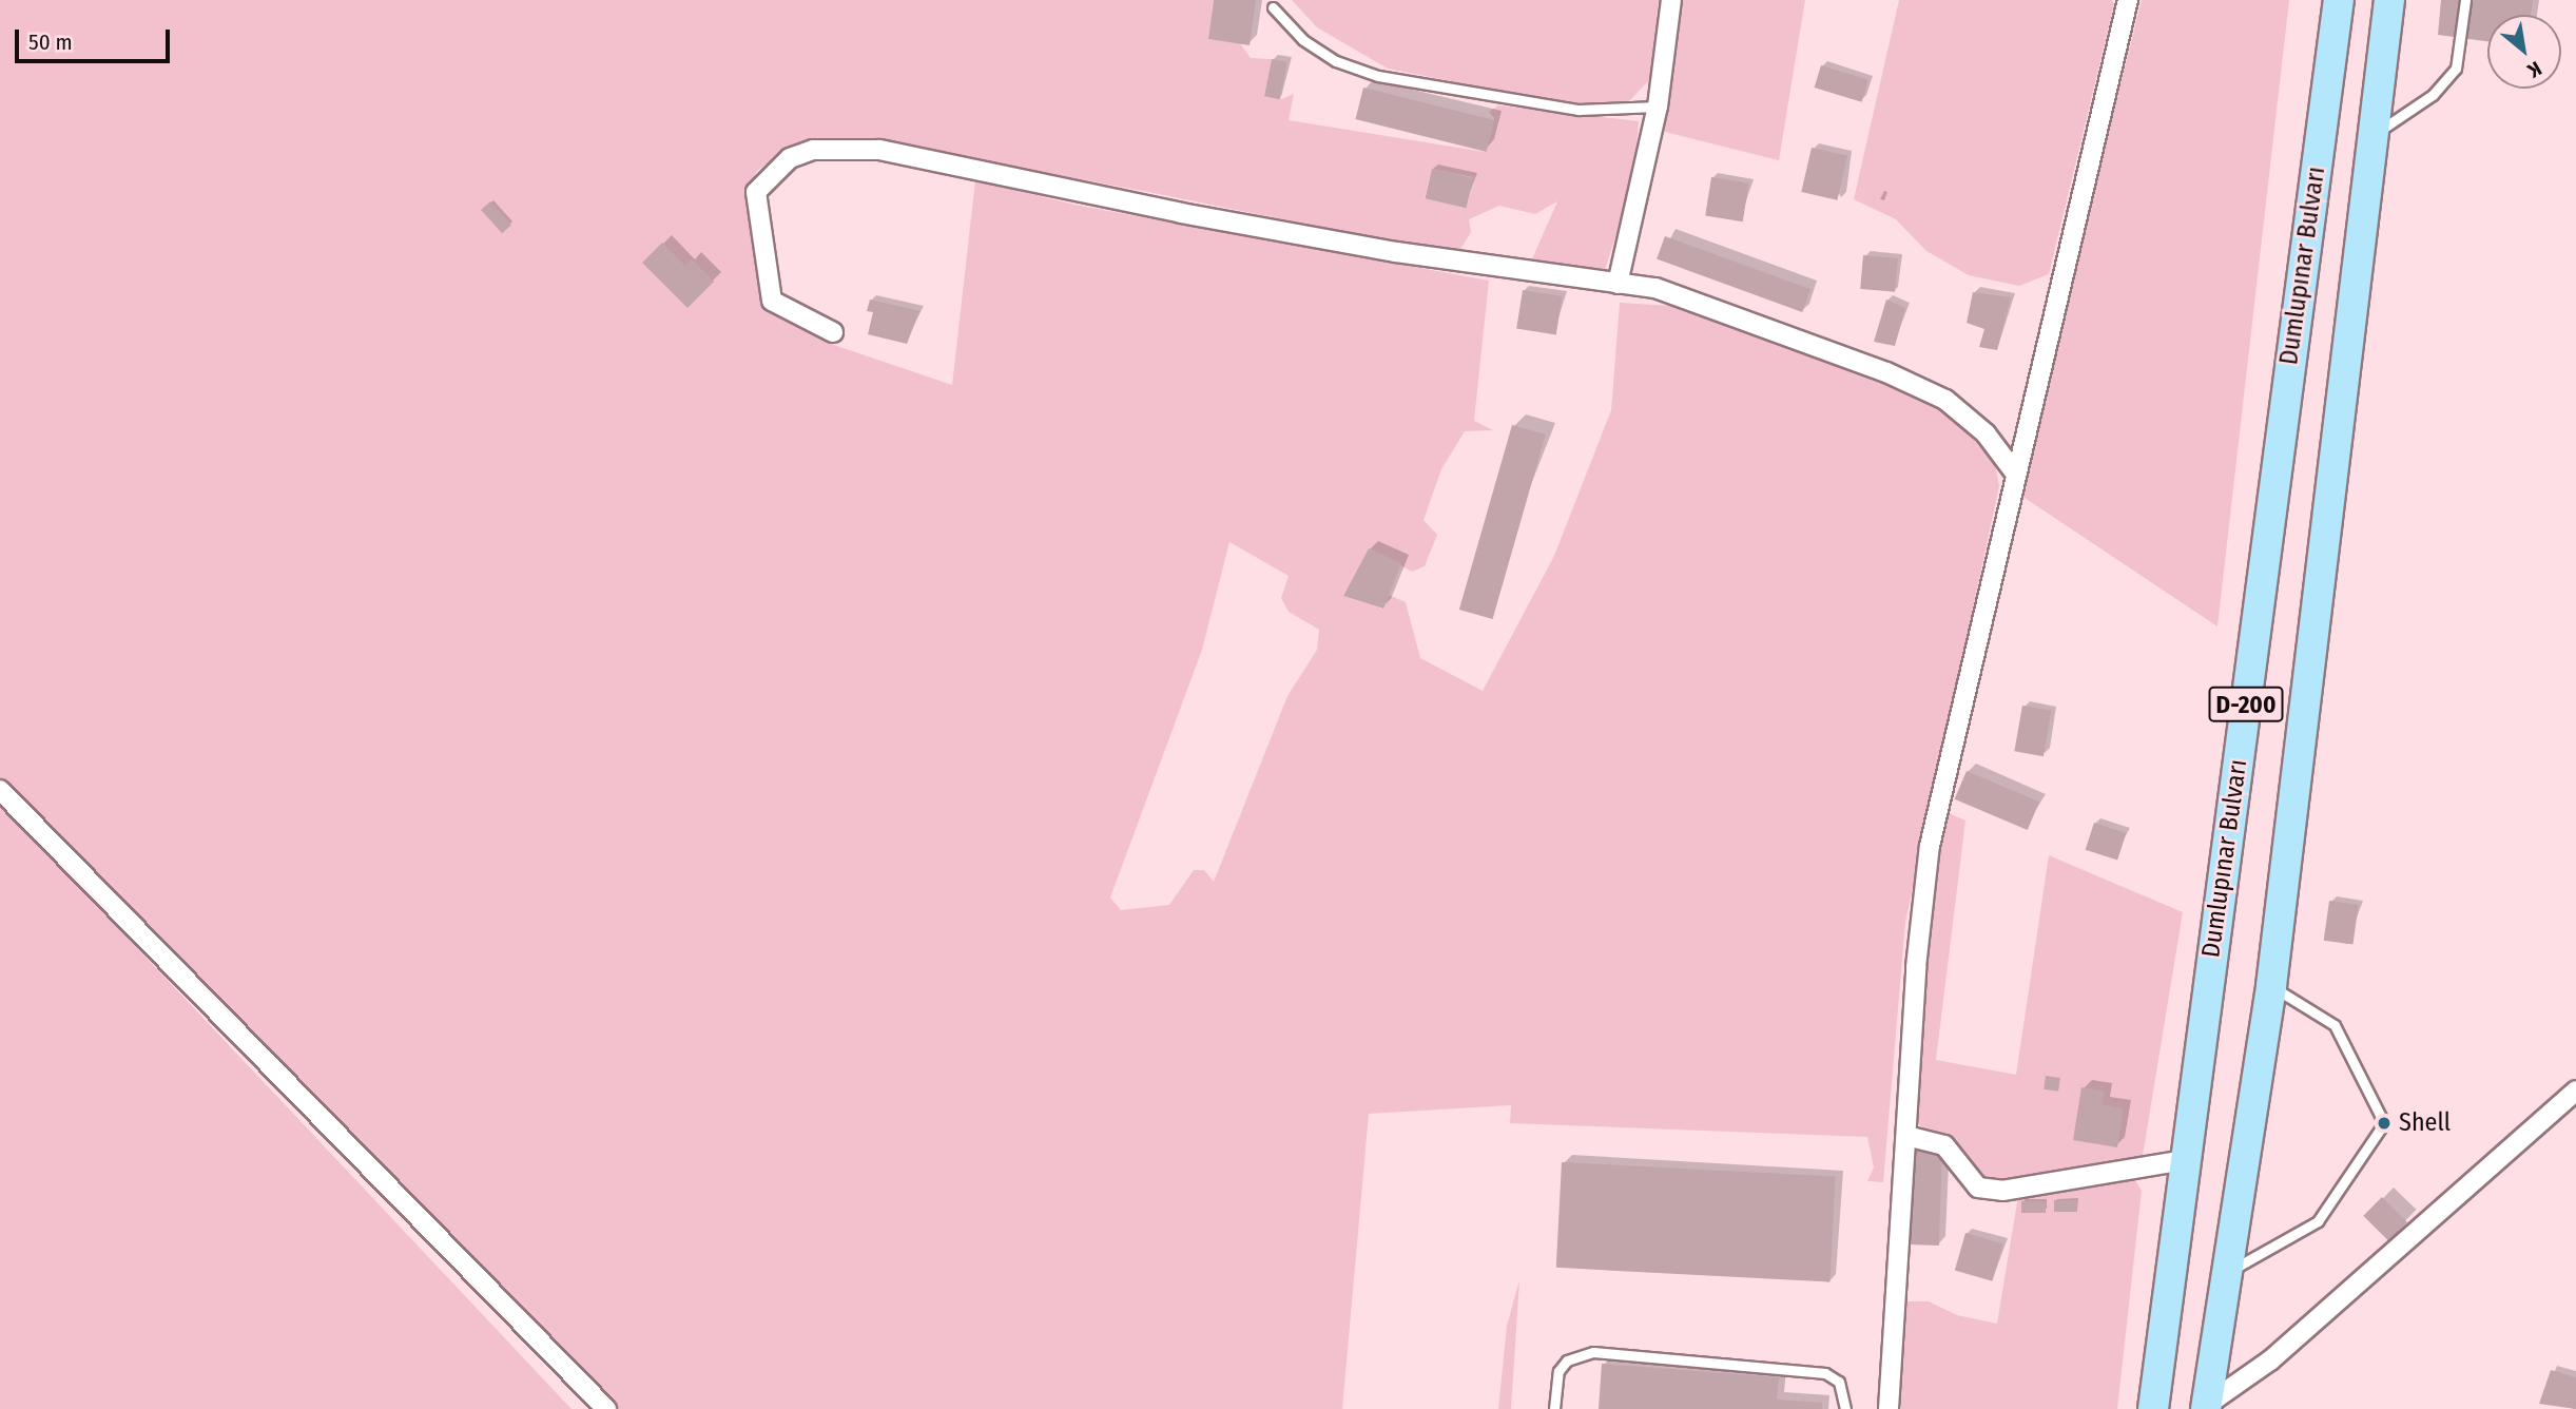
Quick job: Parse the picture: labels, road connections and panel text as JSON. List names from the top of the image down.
{
  "streets": {
    "highway": ["Dumlupınar Bulvarı", "D-200"]
  },
  "places": ["Shell"],
  "scale_bar": "50 m",
  "north": "bottom right"
}
